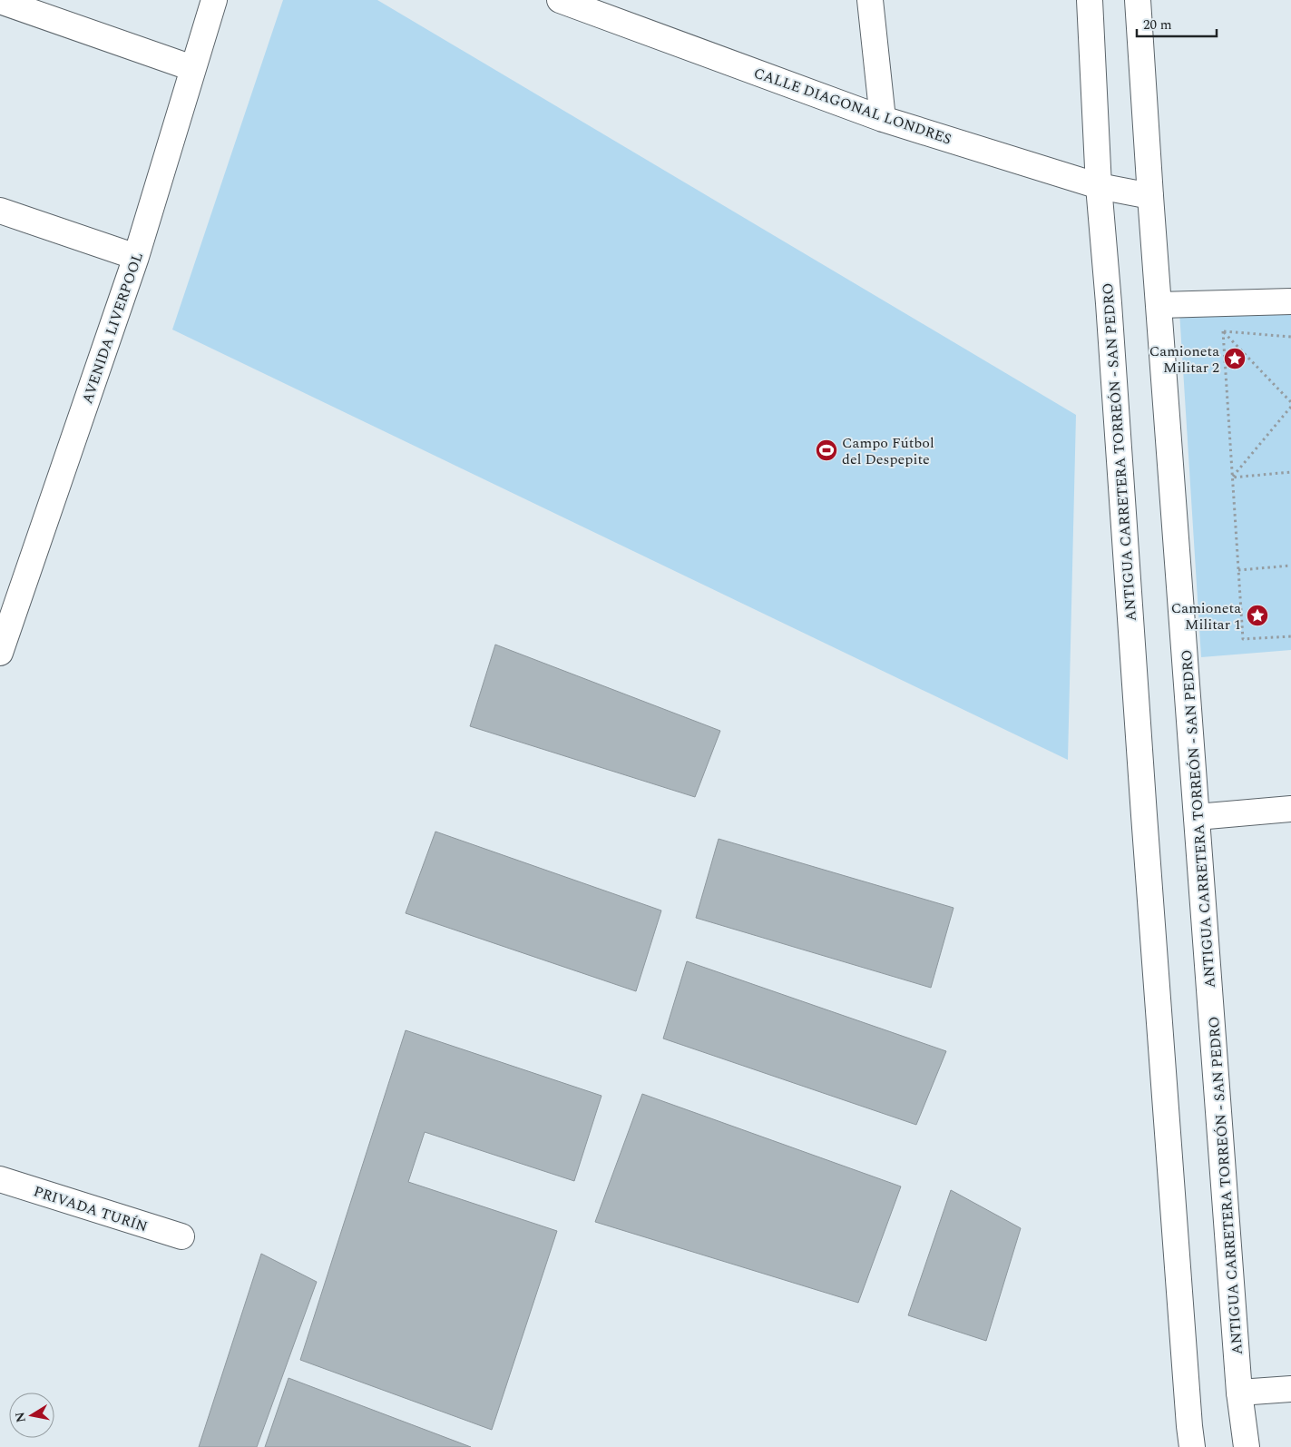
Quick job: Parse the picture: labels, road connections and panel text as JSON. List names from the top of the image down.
{
  "streets": {
    "main road": [
      "CALLE DIAGONAL LONDRES",
      "AVENIDA LIVERPOOL",
      "ANTIGUA CARRETERA TORREÓN - SAN PEDRO",
      "PRIVADA TURÍN"
    ]
  },
  "crossings": [
    ["CALLE DIAGONAL LONDRES", "ANTIGUA CARRETERA TORREÓN - SAN PEDRO"]
  ],
  "places": {
    "place": ["Camioneta Militar 2", "Camioneta Militar 1"],
    "sports": ["Campo Fútbol del Despepite"]
  },
  "scale_bar": "20 m",
  "north": "left"
}
